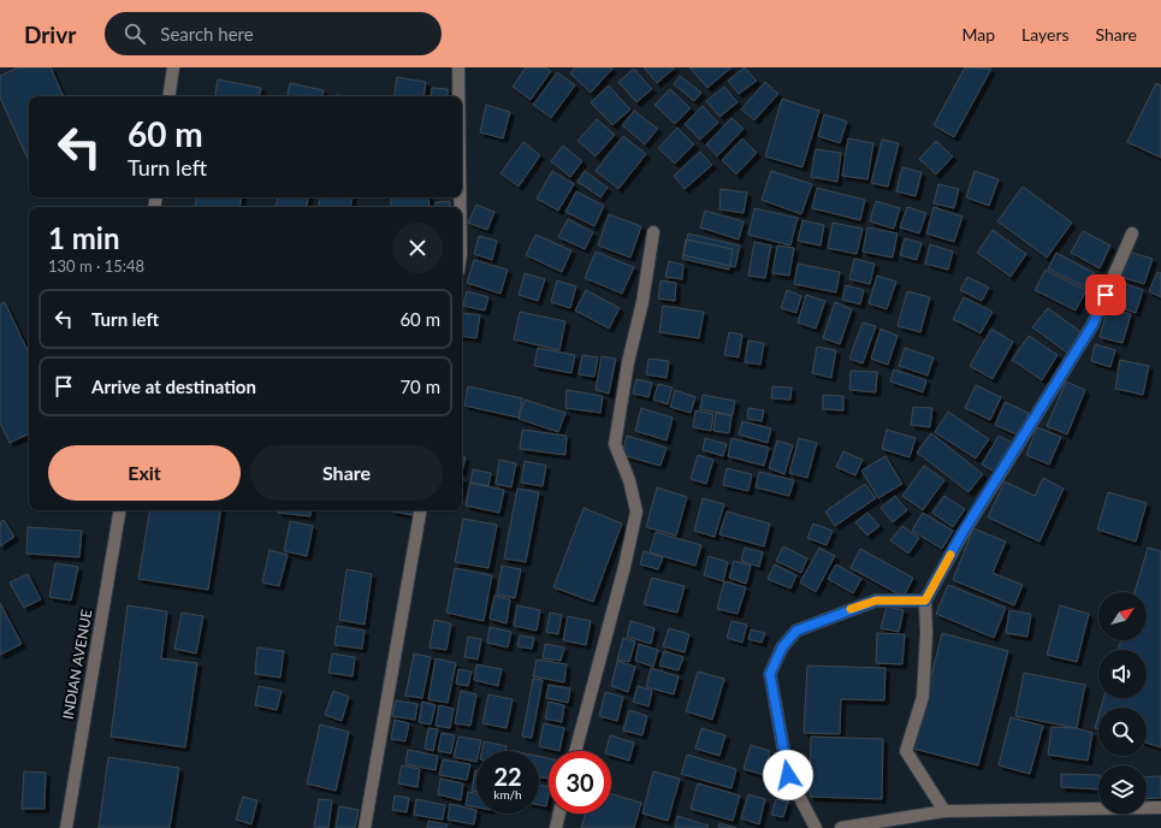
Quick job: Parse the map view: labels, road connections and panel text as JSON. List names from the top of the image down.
{
  "streets": {
    "street": ["INDIAN AVENUE"]
  },
  "north": "top right",
  "page": {
    "header": "Drivr",
    "search": "Search here",
    "nav": ["Map", "Layers", "Share"],
    "turn": ["60 m", "Turn left"],
    "heading": ["1 min", "130 m · 15:48"],
    "list": [
      {
        "name": "Turn left",
        "value": "60 m"
      },
      {
        "name": "Arrive at destination",
        "value": "70 m"
      }
    ],
    "buttons": ["Exit", "Share"],
    "speed": "22 km/h",
    "limit": "30"
  }
}
